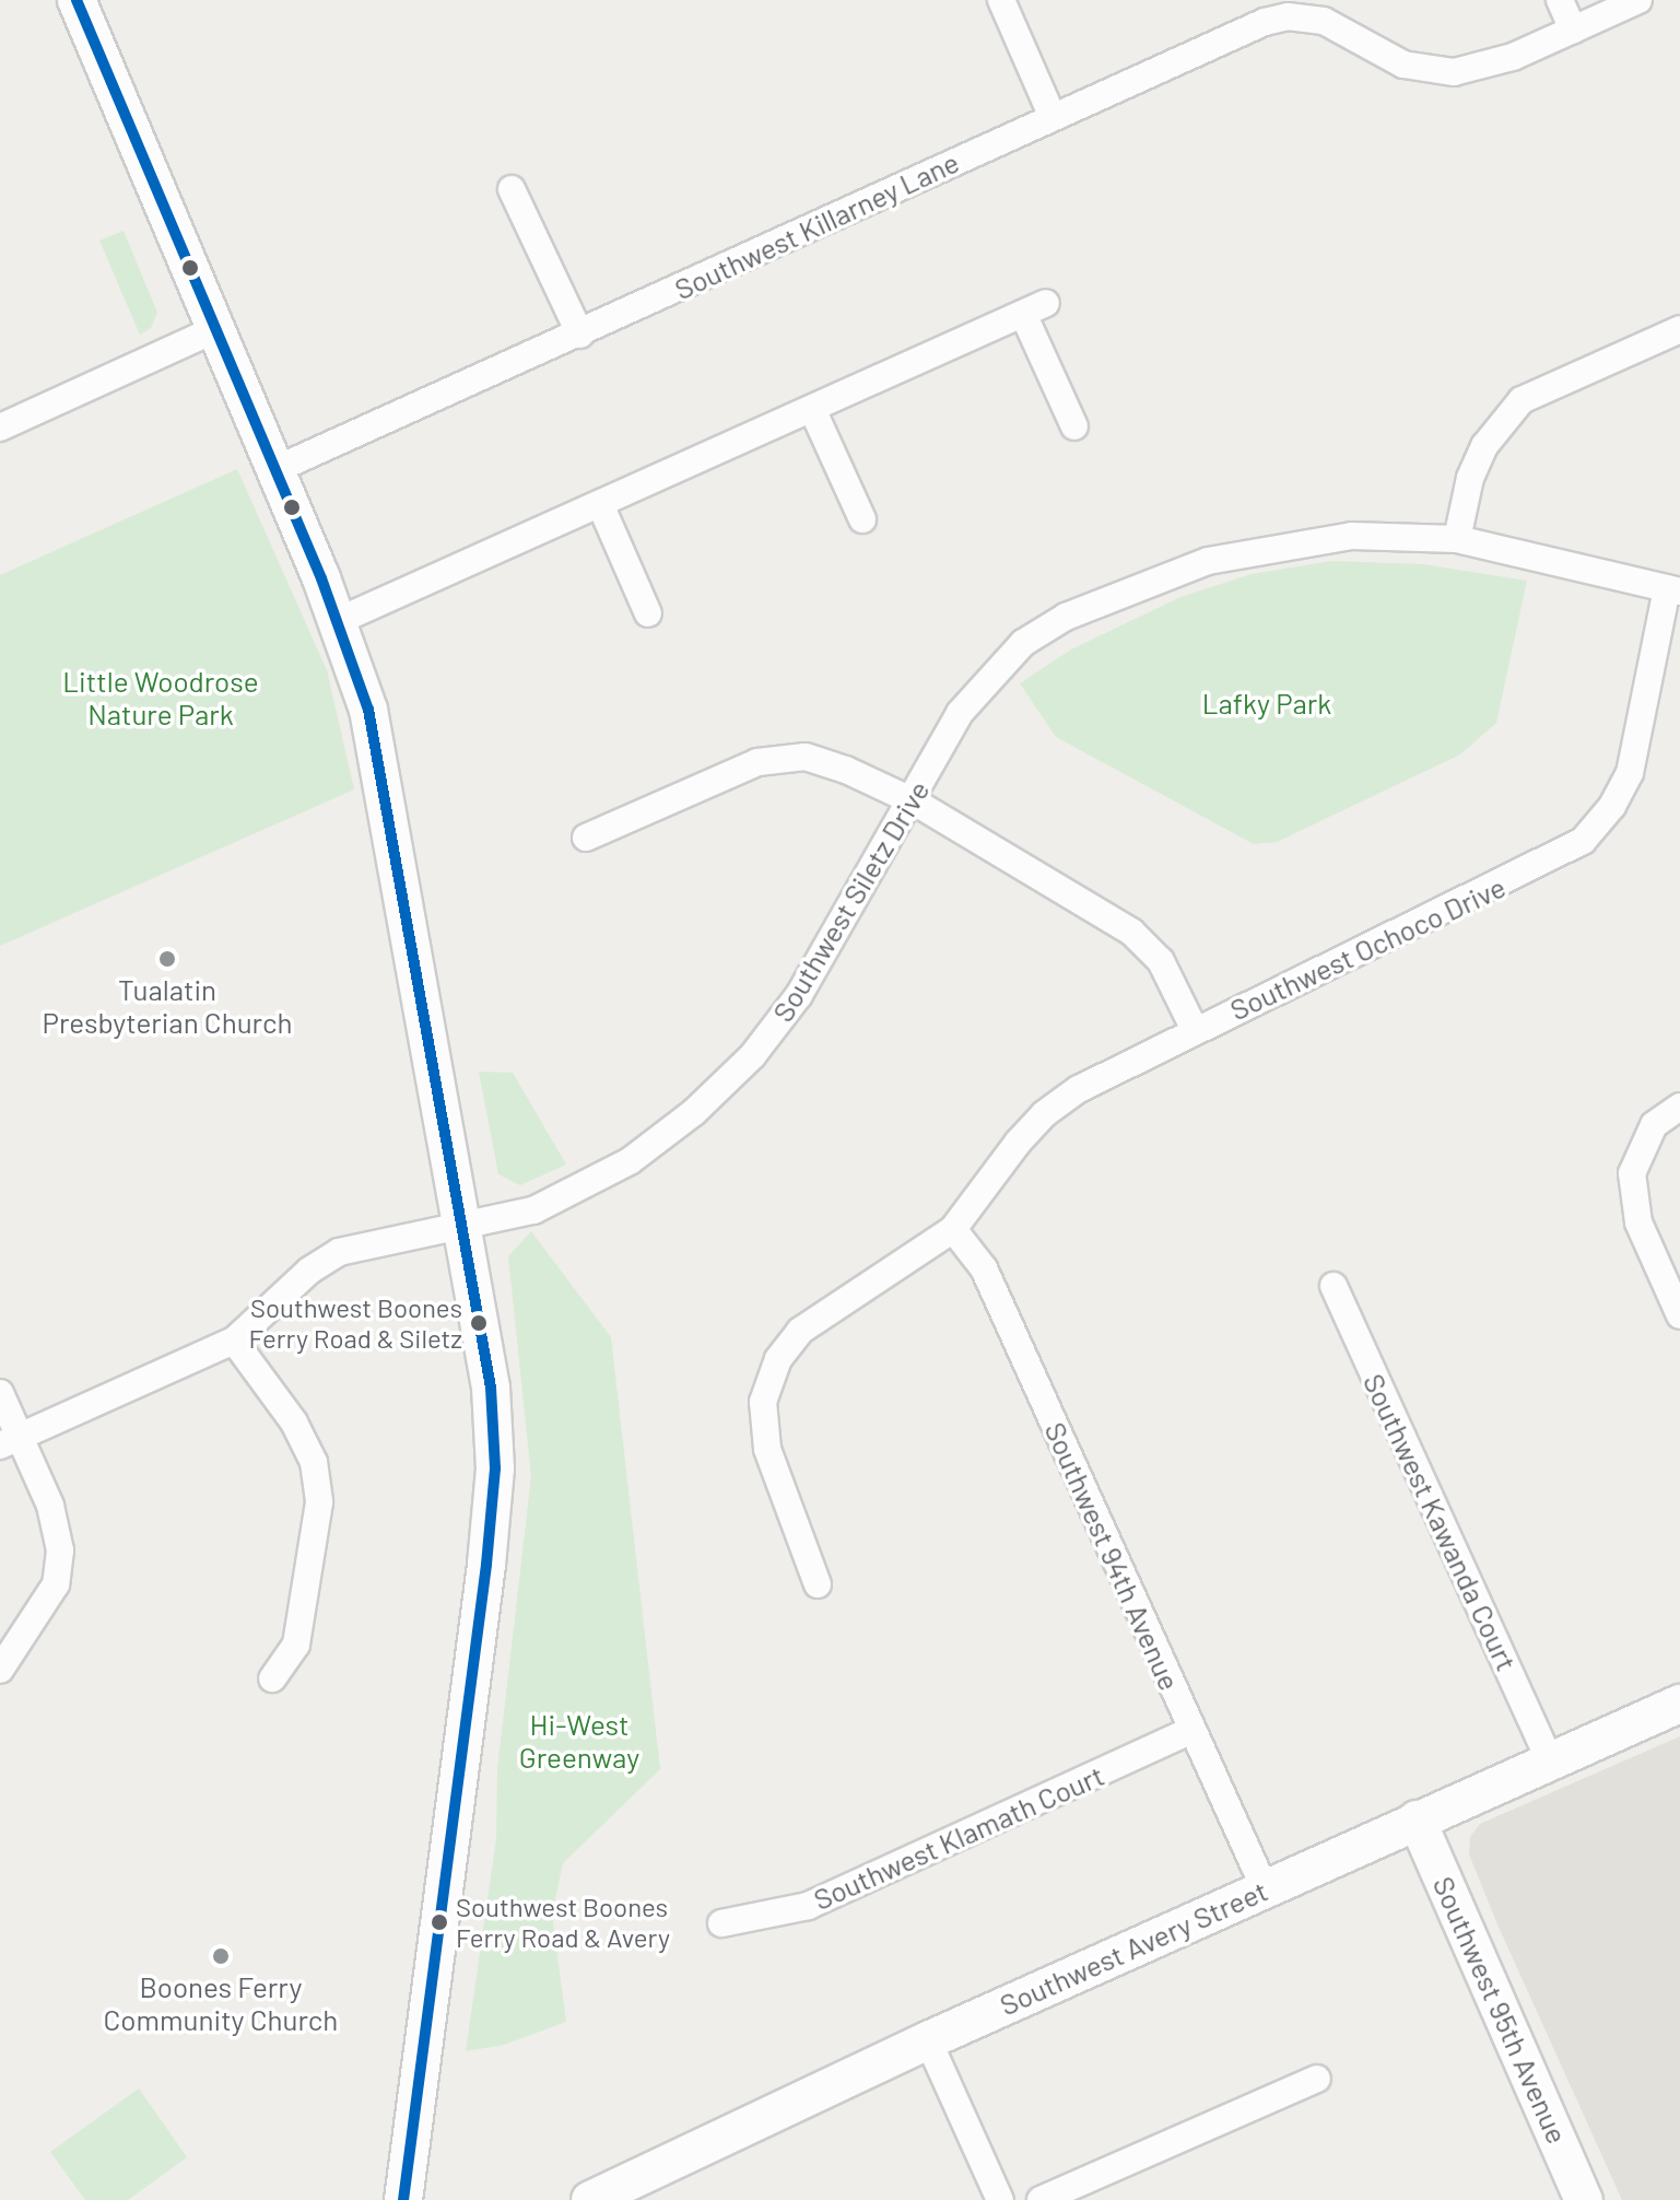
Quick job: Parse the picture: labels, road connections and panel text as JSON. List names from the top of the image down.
{
  "streets": {
    "main road": ["Southwest Avery Street", "Southwest 95th Avenue"],
    "street": [
      "Southwest Killarney Lane",
      "Southwest Siletz Drive",
      "Southwest Ochoco Drive",
      "Southwest Kawanda Court",
      "Southwest 94th Avenue",
      "Southwest Klamath Court"
    ]
  },
  "crossings": [
    ["Southwest Siletz Drive", "Southwest Ochoco Drive"],
    ["Southwest Ochoco Drive", "Southwest 94th Avenue"],
    ["Southwest Kawanda Court", "Southwest Avery Street"],
    ["Southwest 94th Avenue", "Southwest Klamath Court"],
    ["Southwest 94th Avenue", "Southwest Avery Street"],
    ["Southwest Avery Street", "Southwest 95th Avenue"]
  ],
  "parks": ["Little Woodrose Nature Park", "Lafky Park", "Hi-West Greenway"],
  "places": [
    "Tualatin Presbyterian Church",
    "Southwest Boones Ferry Road & Siletz",
    "Southwest Boones Ferry Road & Avery",
    "Boones Ferry Community Church"
  ]
}
